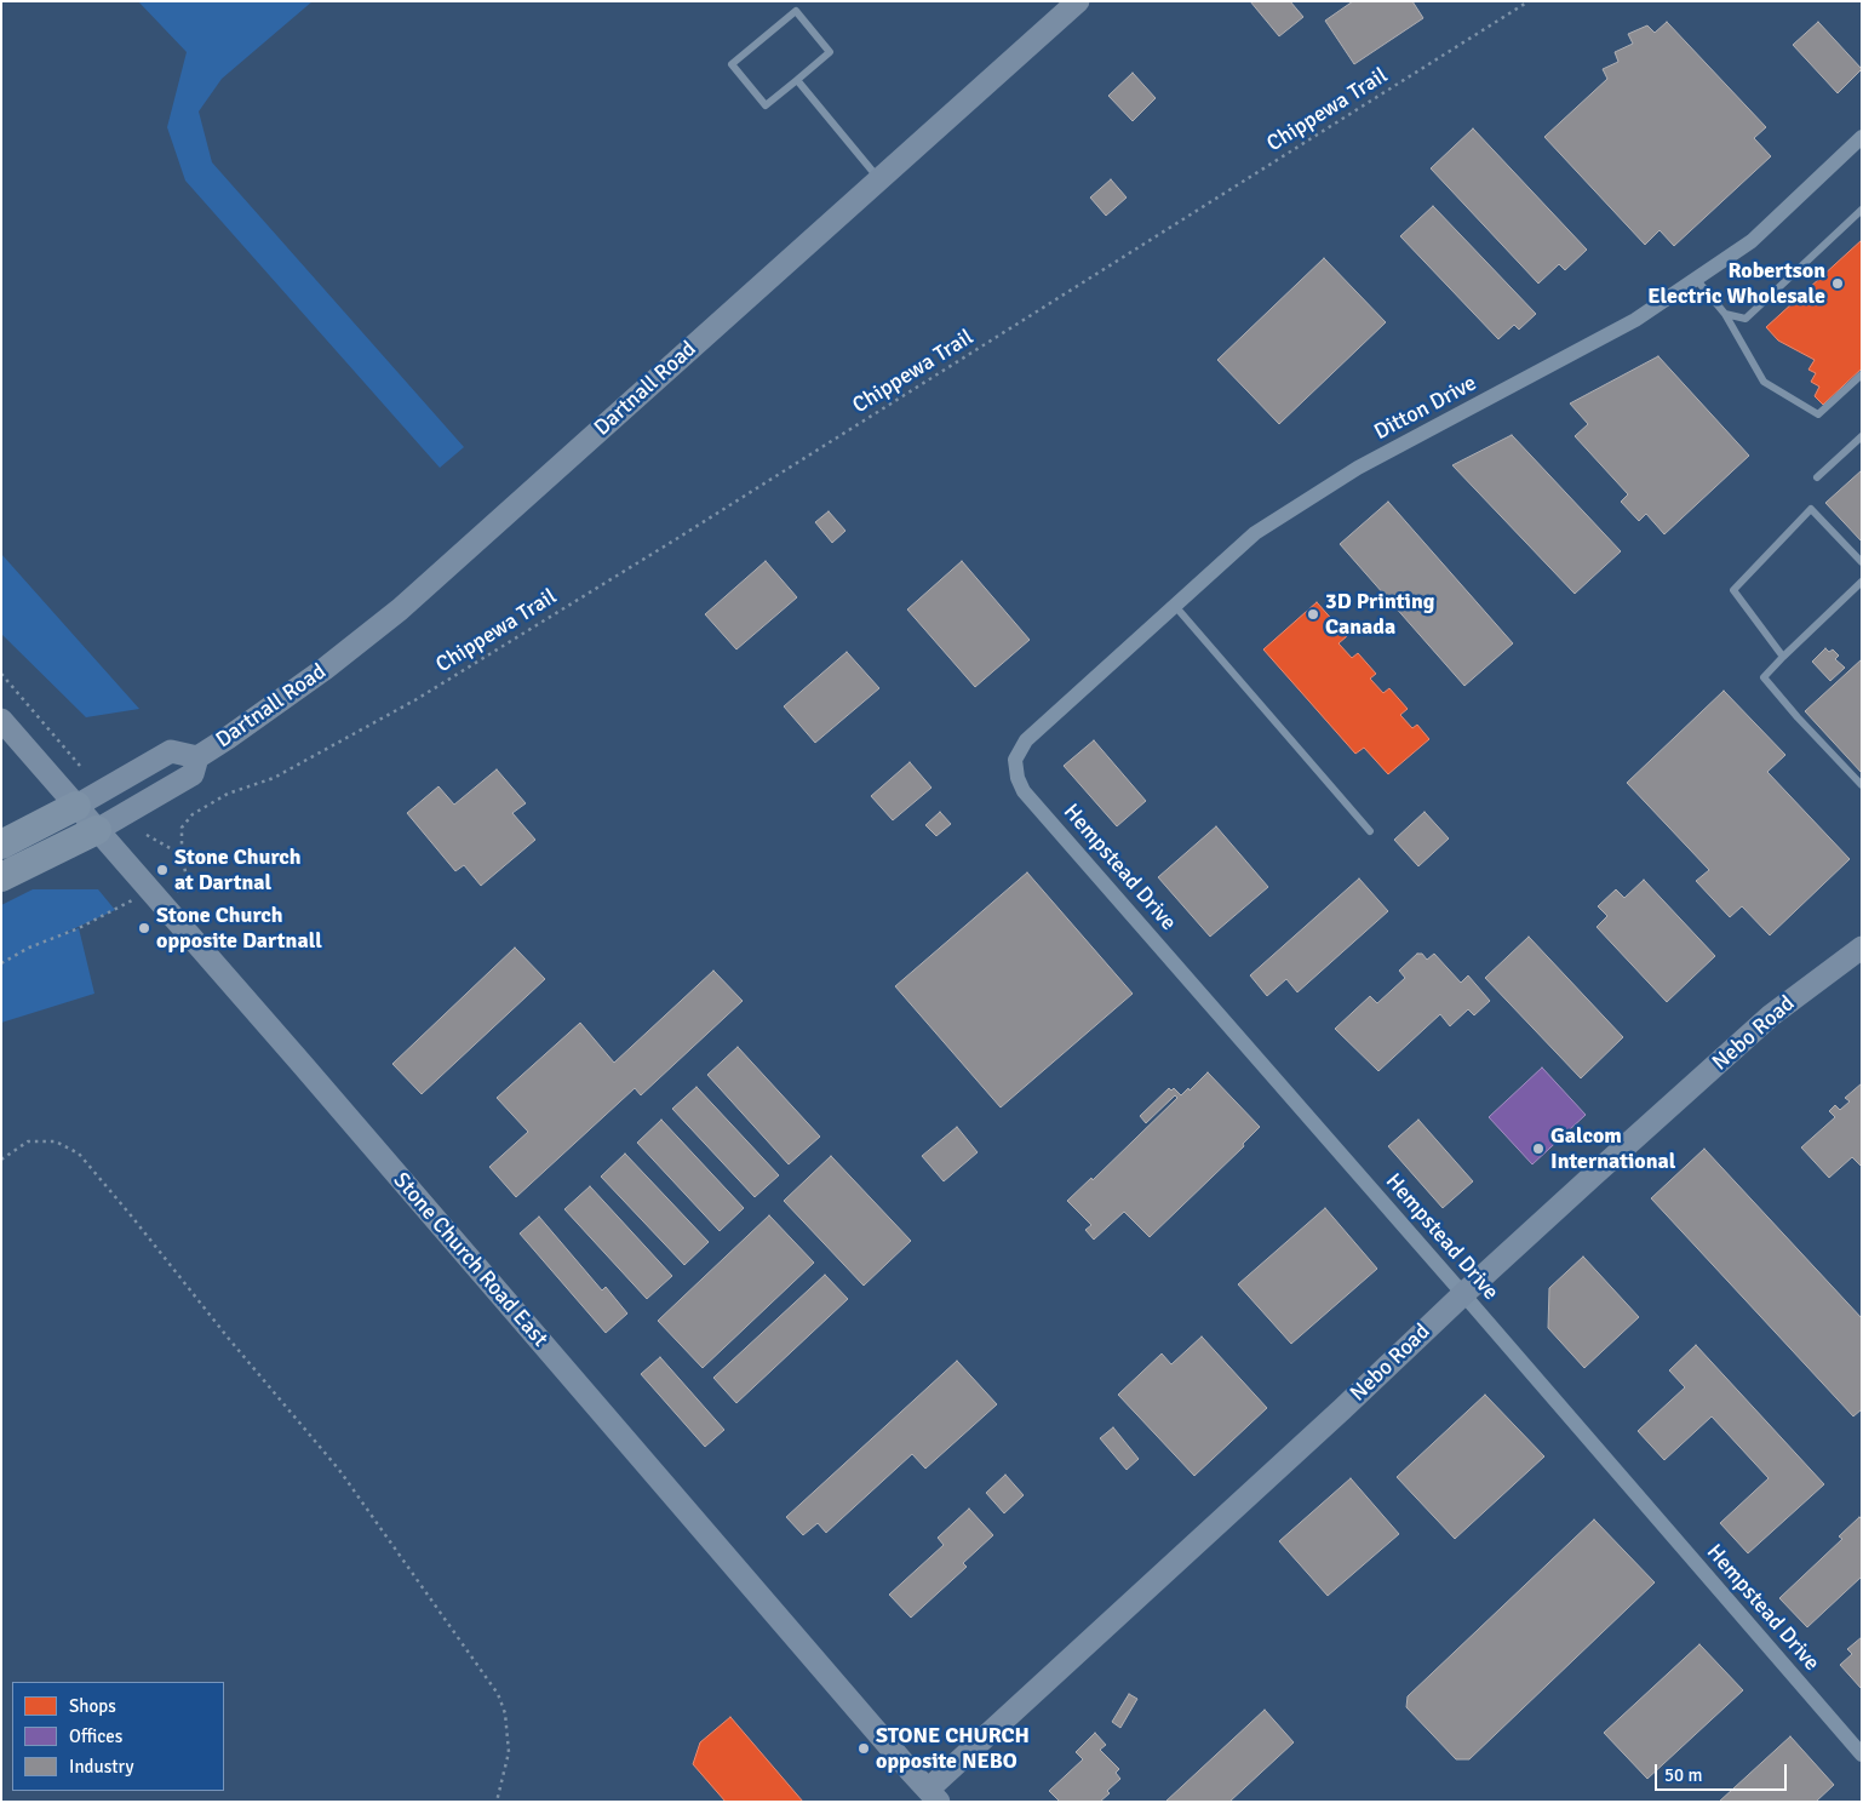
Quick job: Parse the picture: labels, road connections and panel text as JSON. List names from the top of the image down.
{
  "streets": {
    "street": [
      "Dartnall Road",
      "Ditton Drive",
      "Hempstead Drive",
      "Nebo Road",
      "Stone Church Road East"
    ],
    "path": ["Chippewa Trail"]
  },
  "crossings": [
    ["Dartnall Road", "Stone Church Road East"],
    ["Ditton Drive", "Hempstead Drive"],
    ["Hempstead Drive", "Nebo Road"],
    ["Nebo Road", "Stone Church Road East"]
  ],
  "places": [
    "Robertson Electric Wholesale",
    "3D Printing Canada",
    "Stone Church at Dartnal",
    "Stone Church opposite Dartnall",
    "Galcom International",
    "STONE CHURCH opposite NEBO"
  ],
  "legend": ["Shops", "Offices", "Industry"],
  "scale_bar": "50 m"
}
